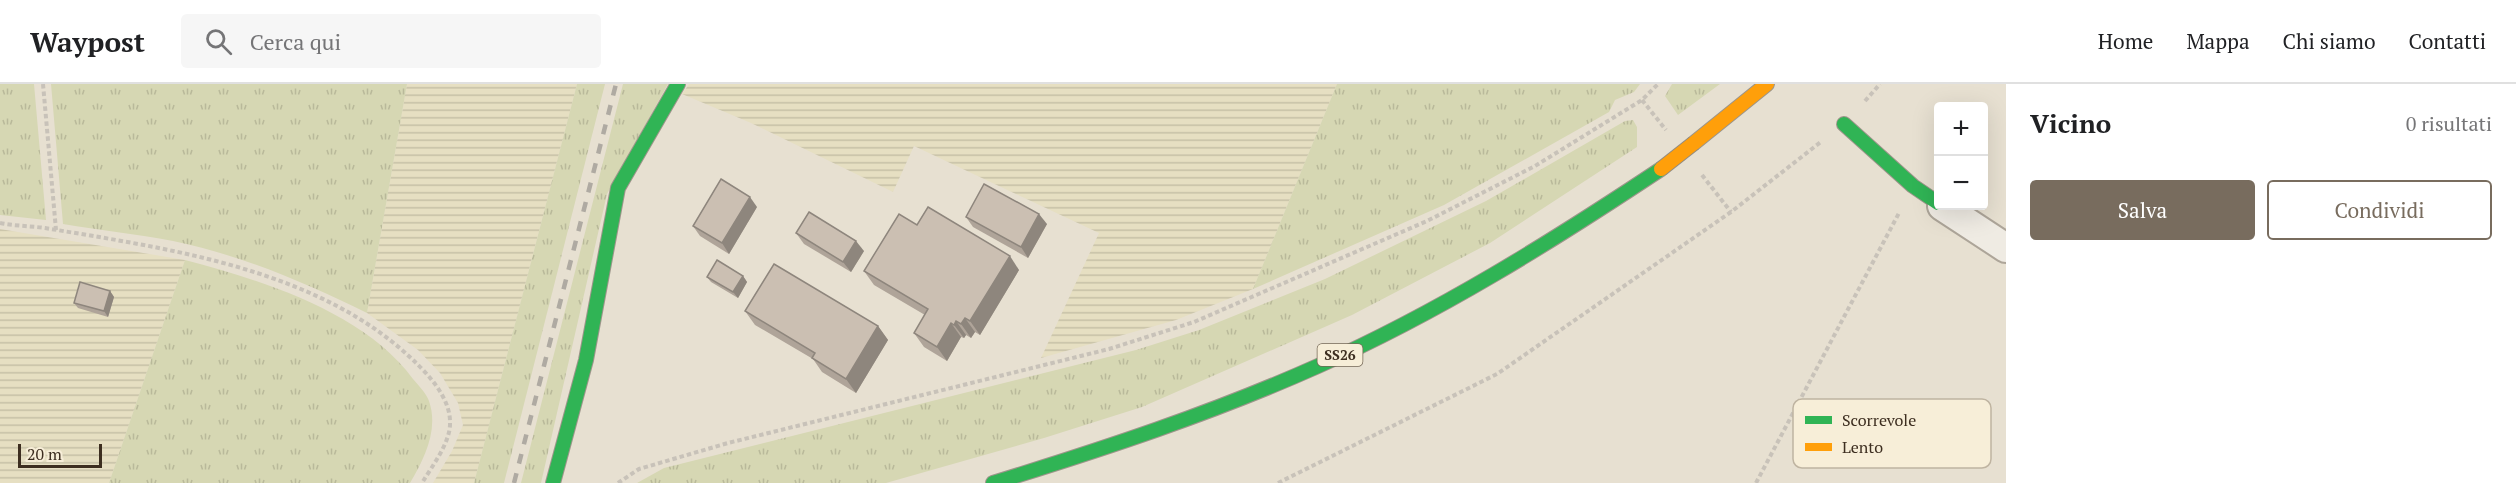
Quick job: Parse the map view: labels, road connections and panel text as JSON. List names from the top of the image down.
{
  "streets": {
    "main road": ["SS26"]
  },
  "legend": ["Scorrevole", "Lento"],
  "scale_bar": "20 m",
  "page": {
    "header": "Waypost",
    "search": "Cerca qui",
    "nav": [
      "Home",
      "Mappa",
      "Chi siamo",
      "Contatti"
    ],
    "heading": ["Vicino", "0 risultati"],
    "map_buttons": ["+", "−"],
    "buttons": ["Salva", "Condividi"],
    "scale": "20 m"
  }
}
